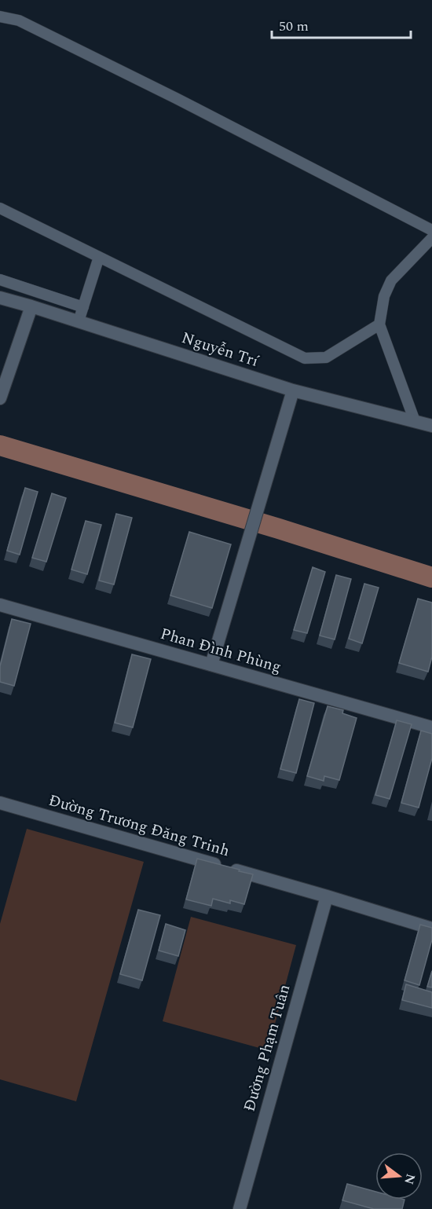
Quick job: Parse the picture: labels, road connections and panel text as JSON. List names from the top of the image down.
{
  "streets": {
    "street": [
      "Nguyễn Trí",
      "Phan Đình Phùng",
      "Đường Trương Đăng Trinh",
      "Đường Phạm Tuân"
    ]
  },
  "crossings": [
    ["Đường Trương Đăng Trinh", "Đường Phạm Tuân"]
  ],
  "scale_bar": "50 m",
  "north": "right"
}
